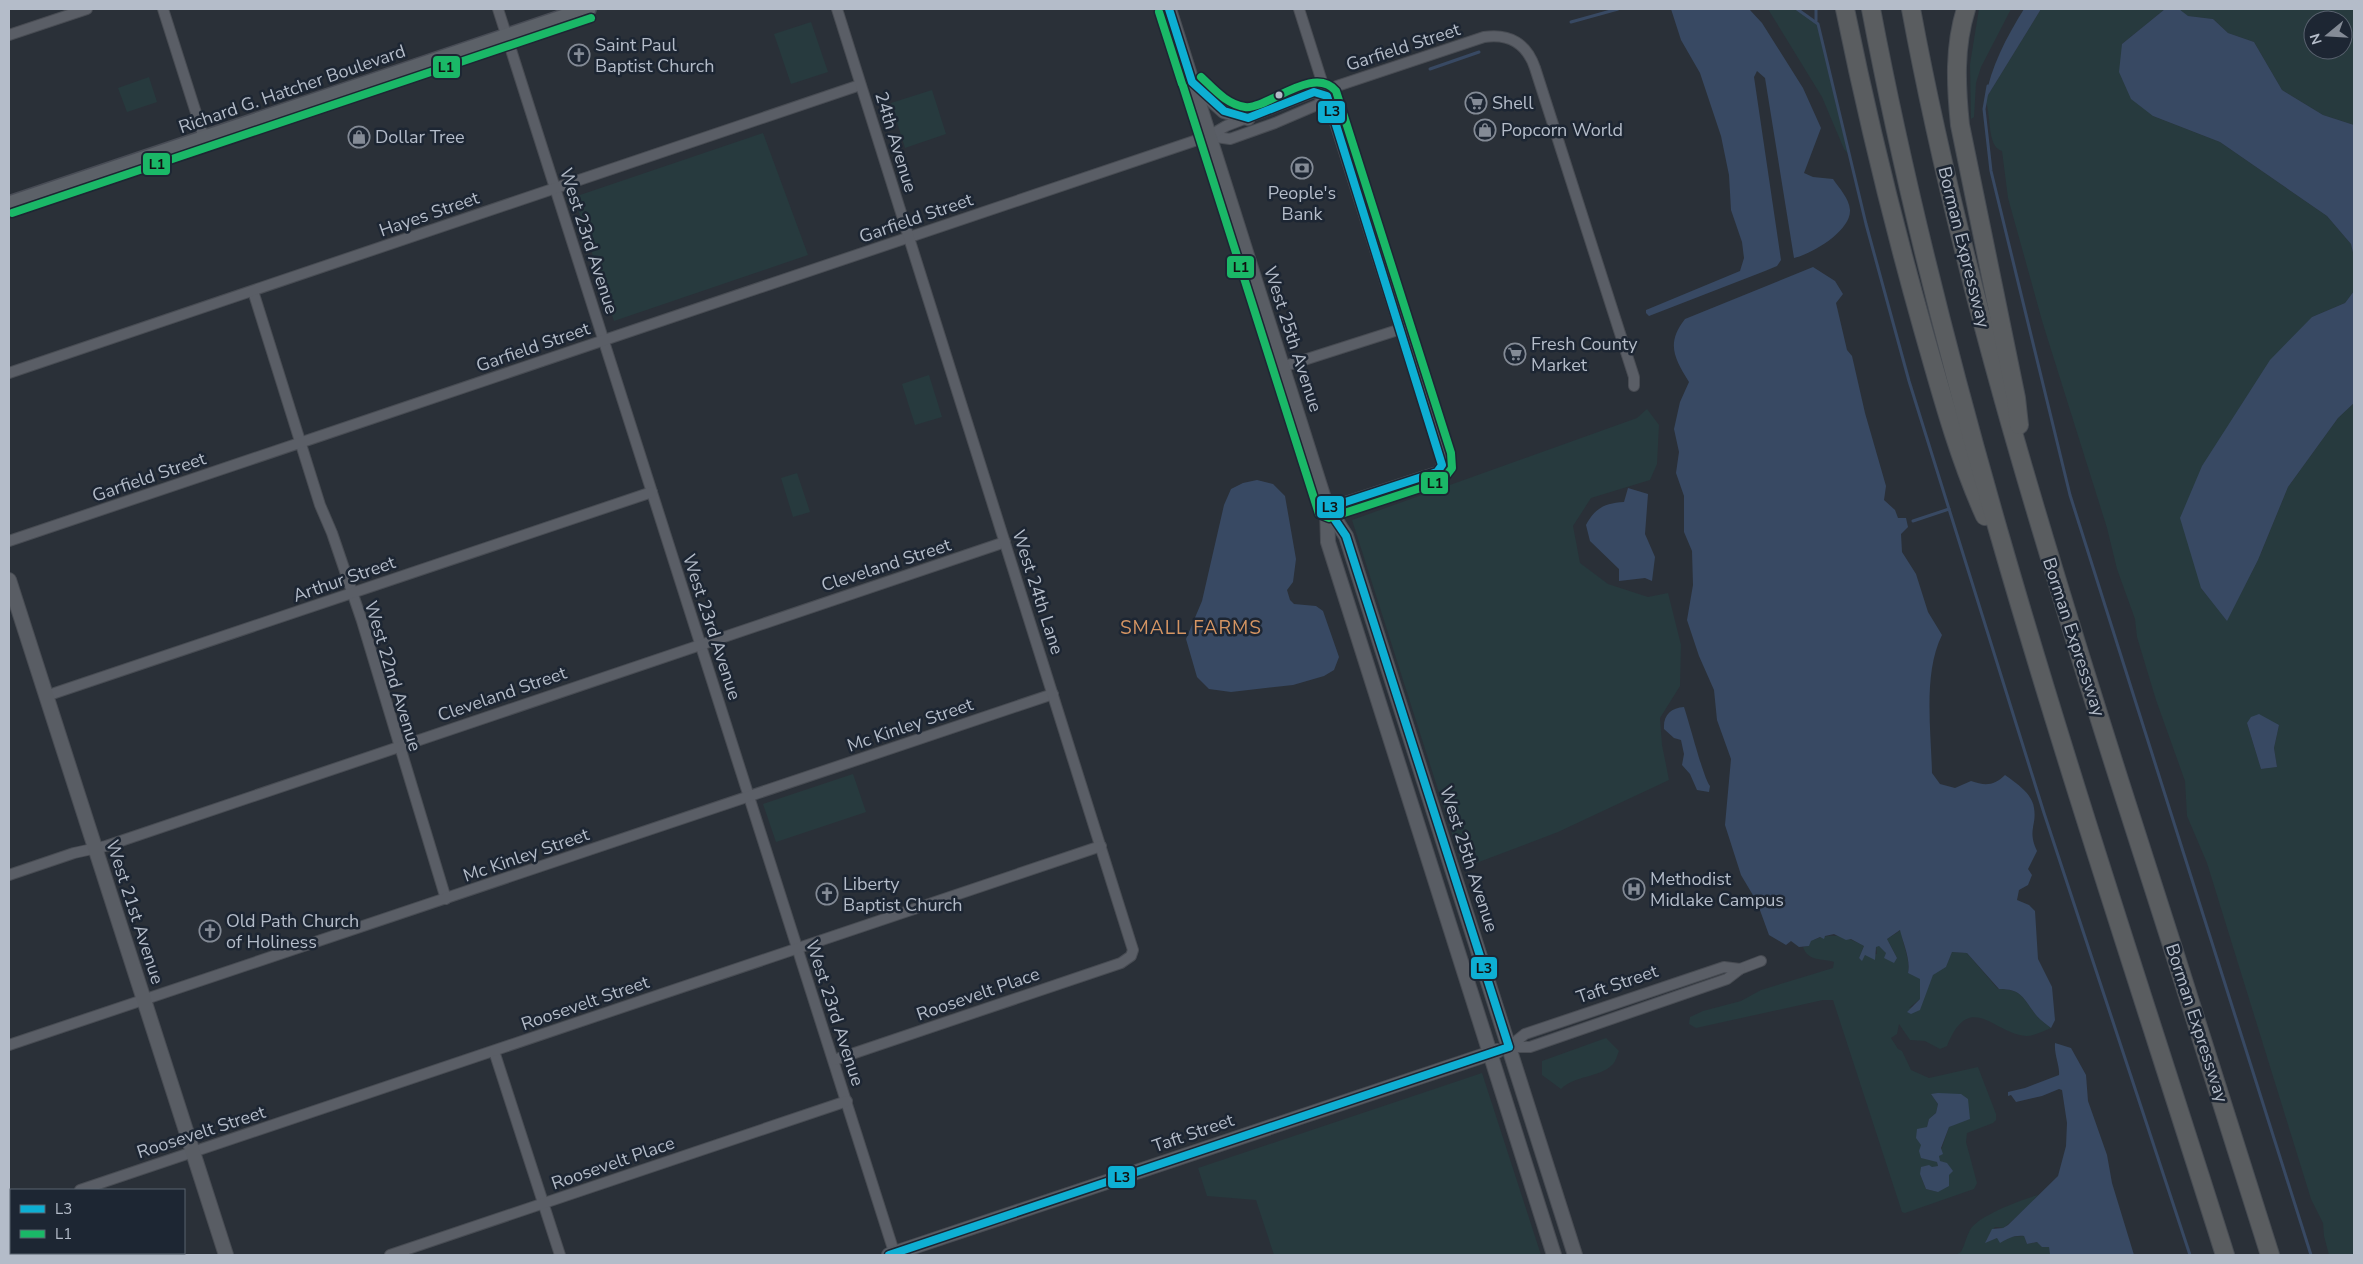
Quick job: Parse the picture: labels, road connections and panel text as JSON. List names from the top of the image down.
{
  "streets": {
    "highway": ["Borman Expressway"],
    "main road": ["Richard G. Hatcher Boulevard"],
    "street": [
      "Garfield Street",
      "24th Avenue",
      "Hayes Street",
      "West 23rd Avenue",
      "West 25th Avenue",
      "Cleveland Street",
      "Arthur Street",
      "West 24th Lane",
      "West 22nd Avenue",
      "Mc Kinley Street",
      "West 21st Avenue",
      "Taft Street",
      "Roosevelt Place",
      "Roosevelt Street"
    ]
  },
  "crossings": [
    ["Garfield Street", "24th Avenue"],
    ["Garfield Street", "West 23rd Avenue"],
    ["Garfield Street", "West 25th Avenue"],
    ["Garfield Street", "West 24th Lane"],
    ["Garfield Street", "West 22nd Avenue"],
    ["Richard G. Hatcher Boulevard", "West 23rd Avenue"],
    ["24th Avenue", "Hayes Street"],
    ["24th Avenue", "West 24th Lane"],
    ["Hayes Street", "West 23rd Avenue"],
    ["Hayes Street", "West 22nd Avenue"],
    ["West 23rd Avenue", "Cleveland Street"],
    ["West 23rd Avenue", "Arthur Street"],
    ["West 23rd Avenue", "Mc Kinley Street"],
    ["West 23rd Avenue", "Taft Street"],
    ["West 23rd Avenue", "Roosevelt Place"],
    ["West 23rd Avenue", "Roosevelt Street"],
    ["West 25th Avenue", "Taft Street"],
    ["Cleveland Street", "West 24th Lane"],
    ["Cleveland Street", "West 22nd Avenue"],
    ["Cleveland Street", "West 21st Avenue"],
    ["Arthur Street", "West 22nd Avenue"],
    ["Arthur Street", "West 21st Avenue"],
    ["West 24th Lane", "Mc Kinley Street"],
    ["West 24th Lane", "Roosevelt Place"],
    ["West 24th Lane", "Roosevelt Street"],
    ["West 22nd Avenue", "Mc Kinley Street"],
    ["Mc Kinley Street", "West 21st Avenue"],
    ["West 21st Avenue", "Roosevelt Street"]
  ],
  "districts": ["SMALL FARMS"],
  "places": {
    "church": ["Saint Paul Baptist Church", "Liberty Baptist Church", "Old Path Church of Holiness"],
    "supermarket": ["Shell", "Fresh County Market"],
    "shop": ["Popcorn World", "Dollar Tree"],
    "bank": ["People's Bank"],
    "hospital": ["Methodist Midlake Campus"]
  },
  "lines": ["transit line L3", "transit line L1"],
  "legend": ["L3", "L1"],
  "north": "left"
}
